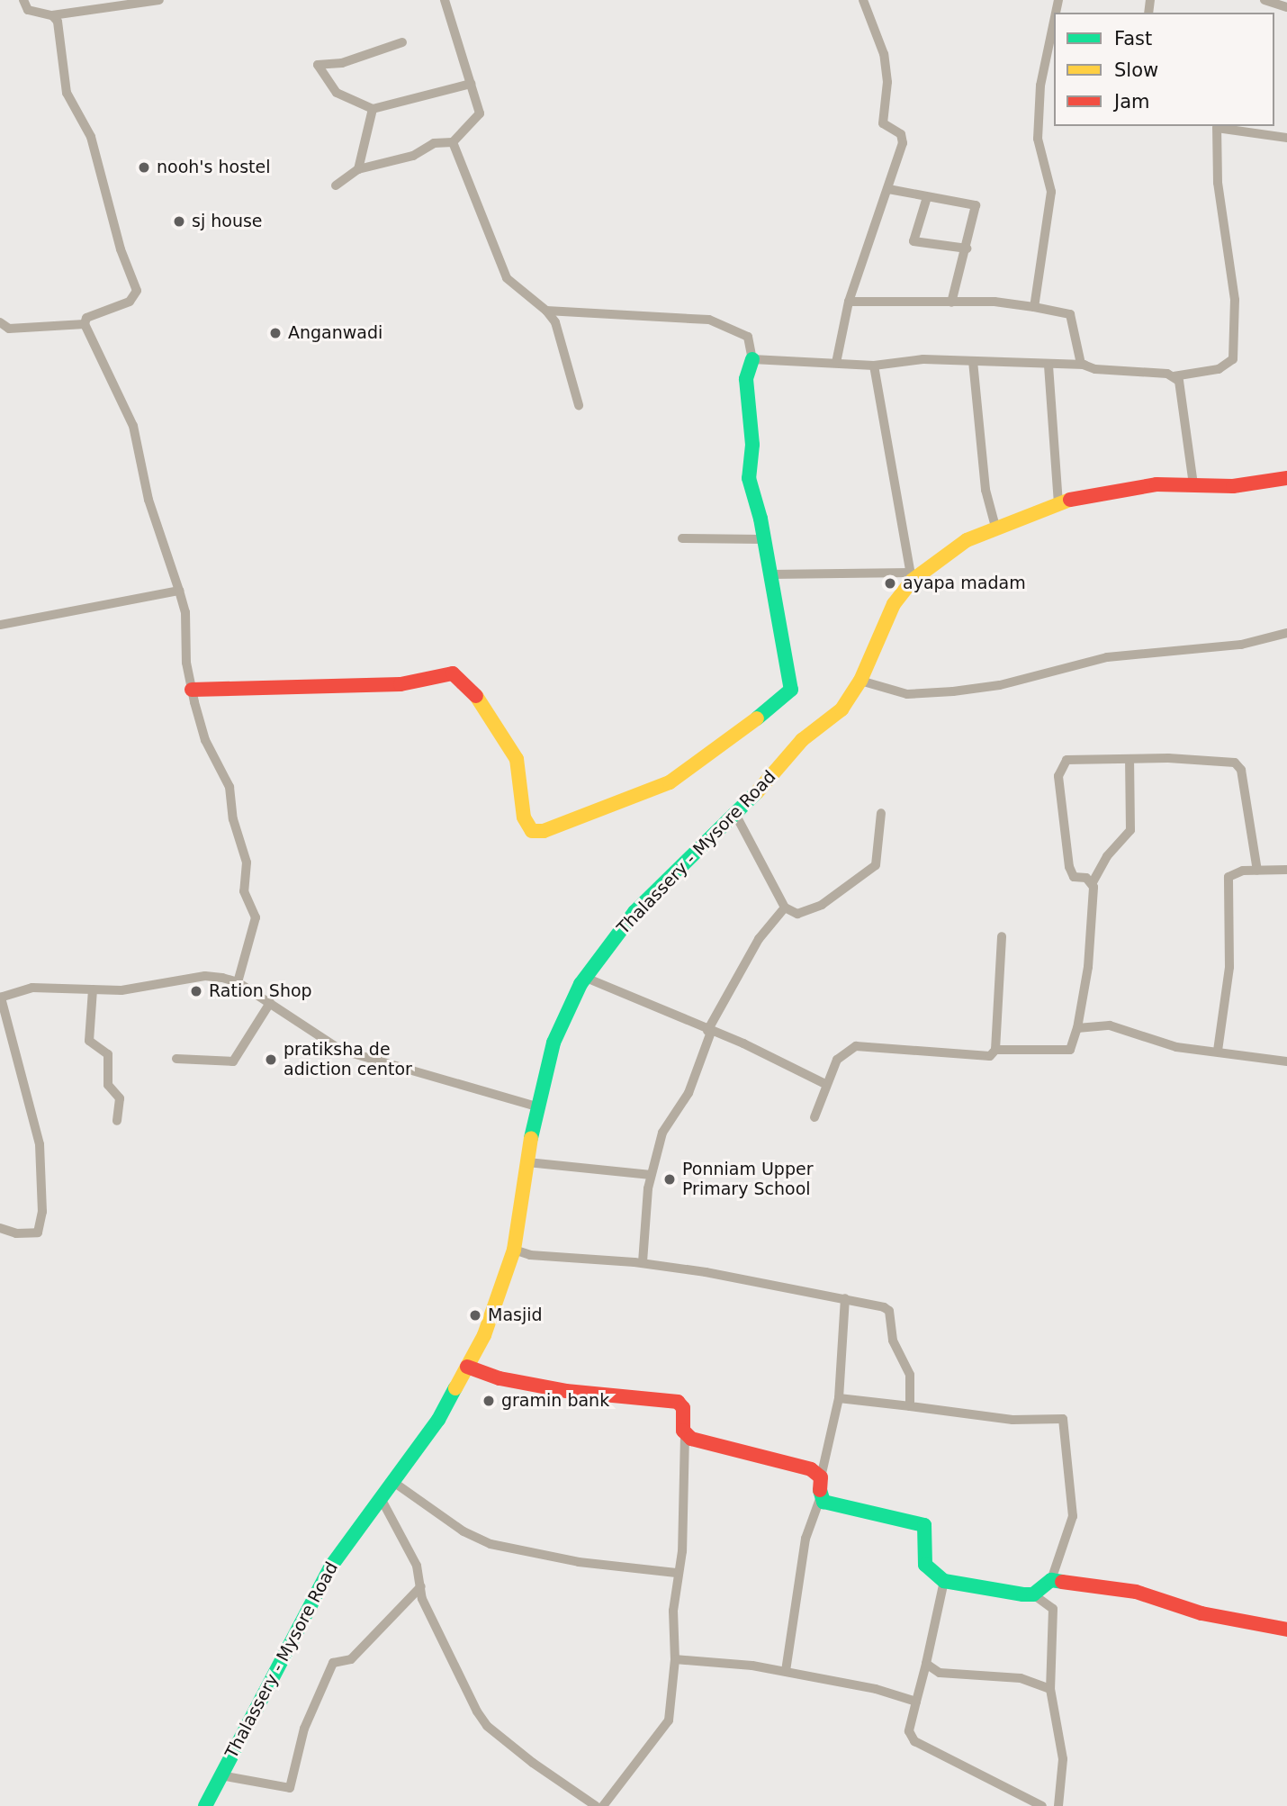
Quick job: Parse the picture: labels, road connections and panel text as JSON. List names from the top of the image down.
{
  "streets": {
    "street": ["Thalassery - Mysore Road"]
  },
  "places": [
    "nooh's hostel",
    "sj house",
    "Anganwadi",
    "ayapa madam",
    "Ration Shop",
    "pratiksha de adiction centor",
    "Ponniam Upper Primary School",
    "Masjid",
    "gramin bank"
  ],
  "legend": ["Fast", "Slow", "Jam"]
}
